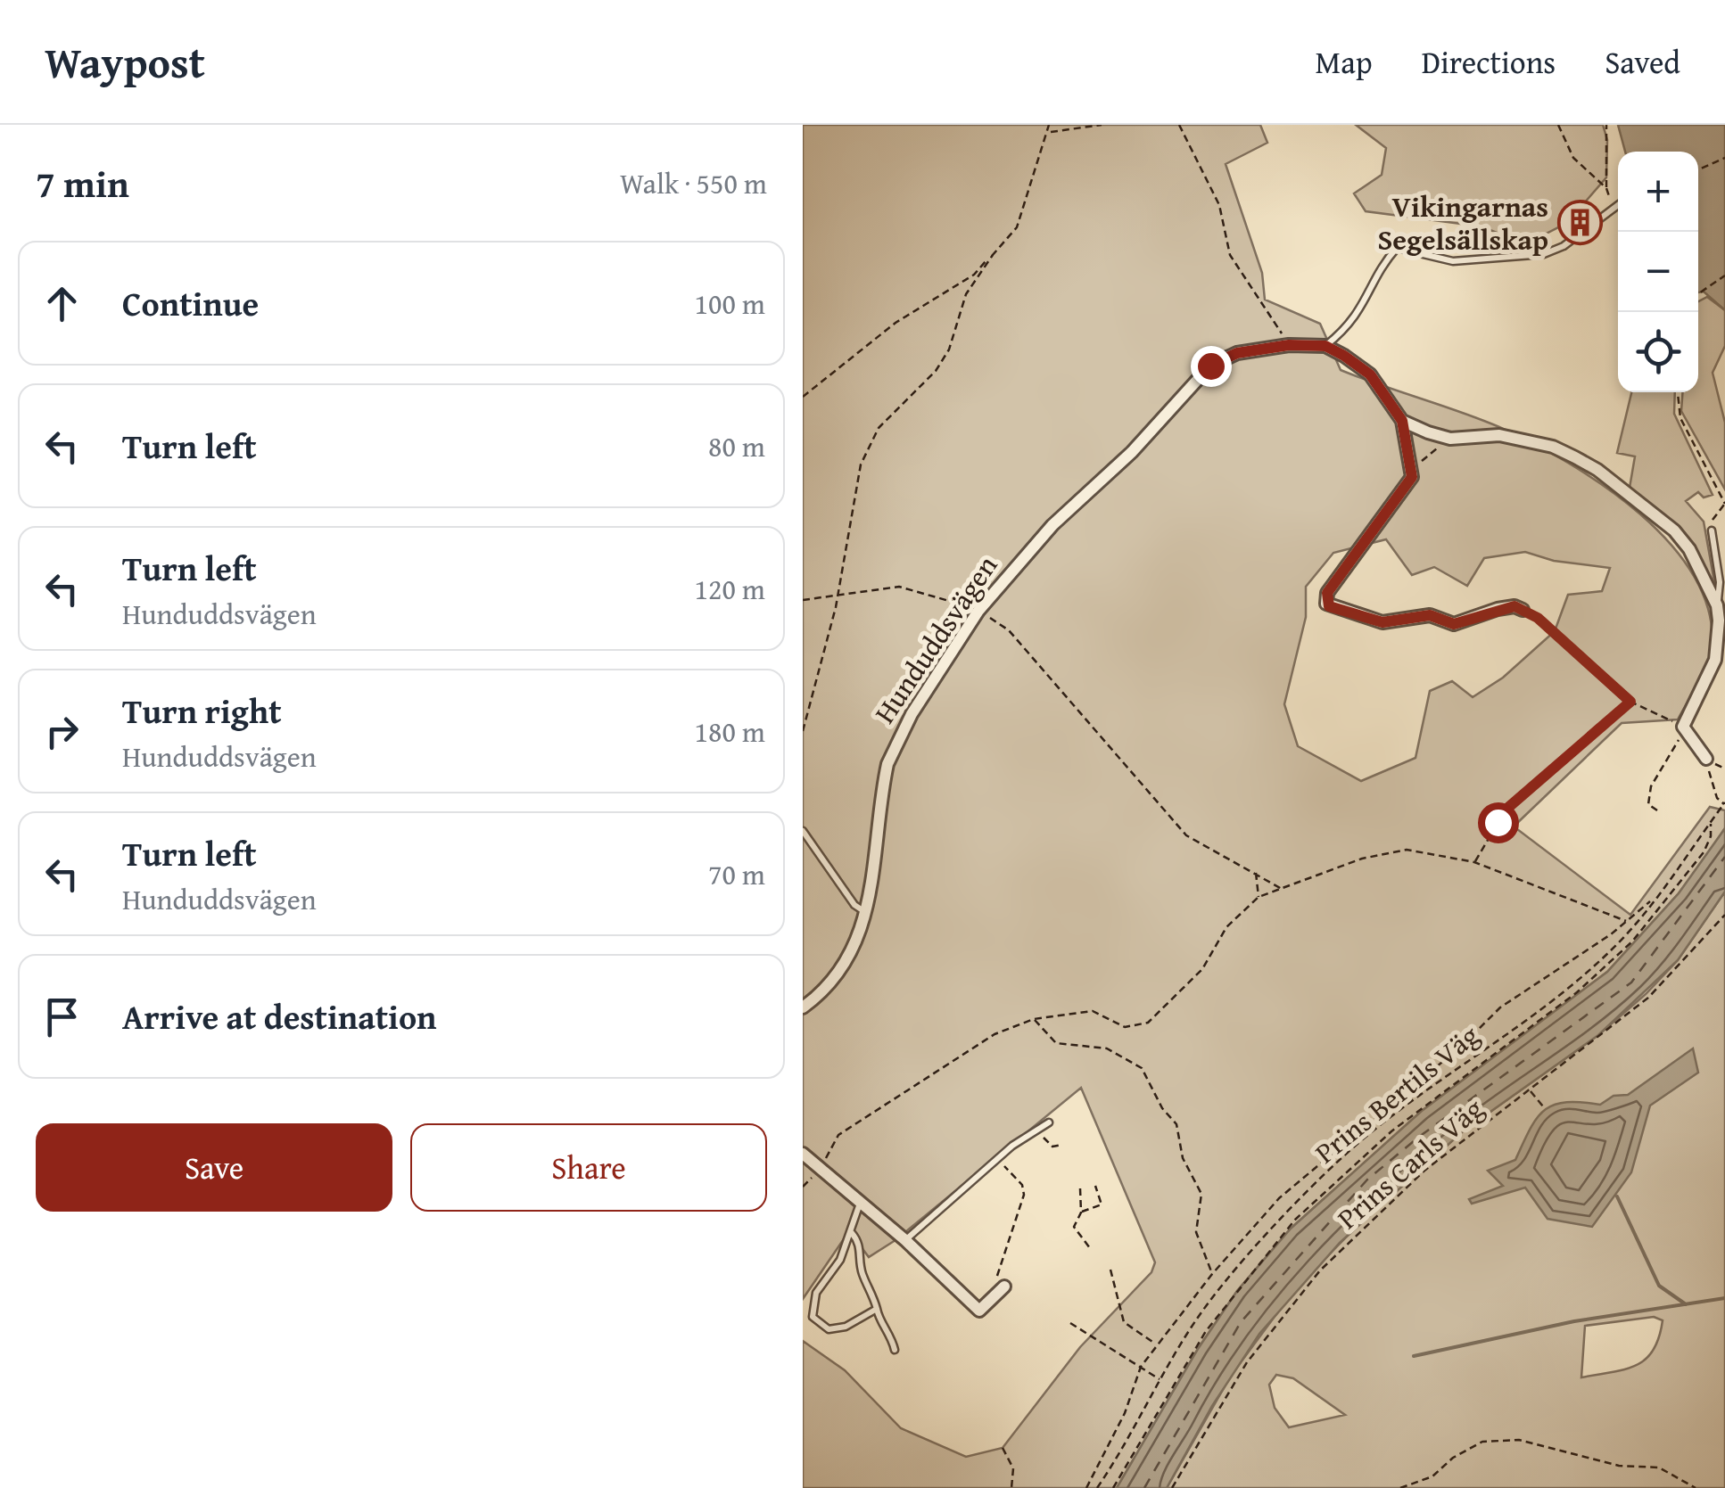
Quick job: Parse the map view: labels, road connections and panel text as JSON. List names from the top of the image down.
{
  "streets": {
    "street": ["Hunduddsvägen"],
    "path": ["Prins Bertils Väg", "Prins Carls Väg"]
  },
  "places": {
    "building": ["Vikingarnas Segelsällskap"]
  },
  "page": {
    "header": "Waypost",
    "nav": ["Map", "Directions", "Saved"],
    "heading": ["7 min", "Walk · 550 m"],
    "map_buttons": ["+", "−"],
    "list": [
      ["Continue", "100 m"],
      ["Turn left", "80 m"],
      ["Turn left", "Hunduddsvägen", "120 m"],
      ["Turn right", "Hunduddsvägen", "180 m"],
      ["Turn left", "Hunduddsvägen", "70 m"],
      "Arrive at destination"
    ],
    "buttons": ["Save", "Share"]
  }
}
